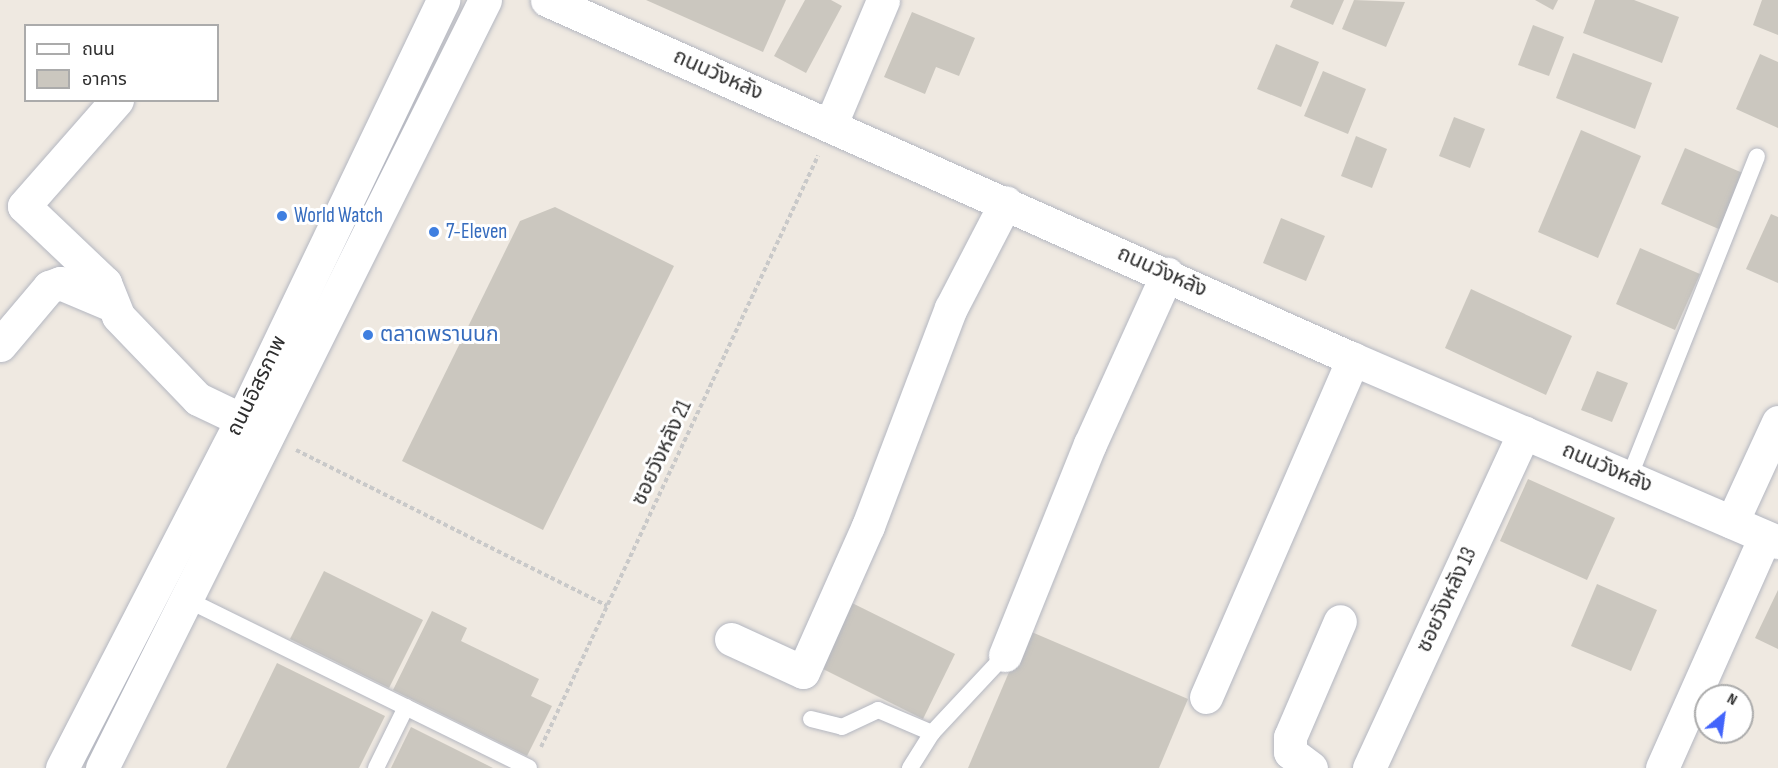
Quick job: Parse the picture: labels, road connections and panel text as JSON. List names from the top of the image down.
{
  "streets": {
    "main road": ["ถนนวังหลัง", "ถนนอิสรภาพ", "ซอยวังหลัง 13"],
    "path": ["ซอยวังหลัง 21"]
  },
  "crossings": [
    ["ถนนวังหลัง", "ซอยวังหลัง 21"],
    ["ถนนวังหลัง", "ซอยวังหลัง 13"]
  ],
  "places": ["World Watch", "7-Eleven", "ตลาดพรานนก"],
  "legend": ["ถนน", "อาคาร"],
  "north": "top right"
}
